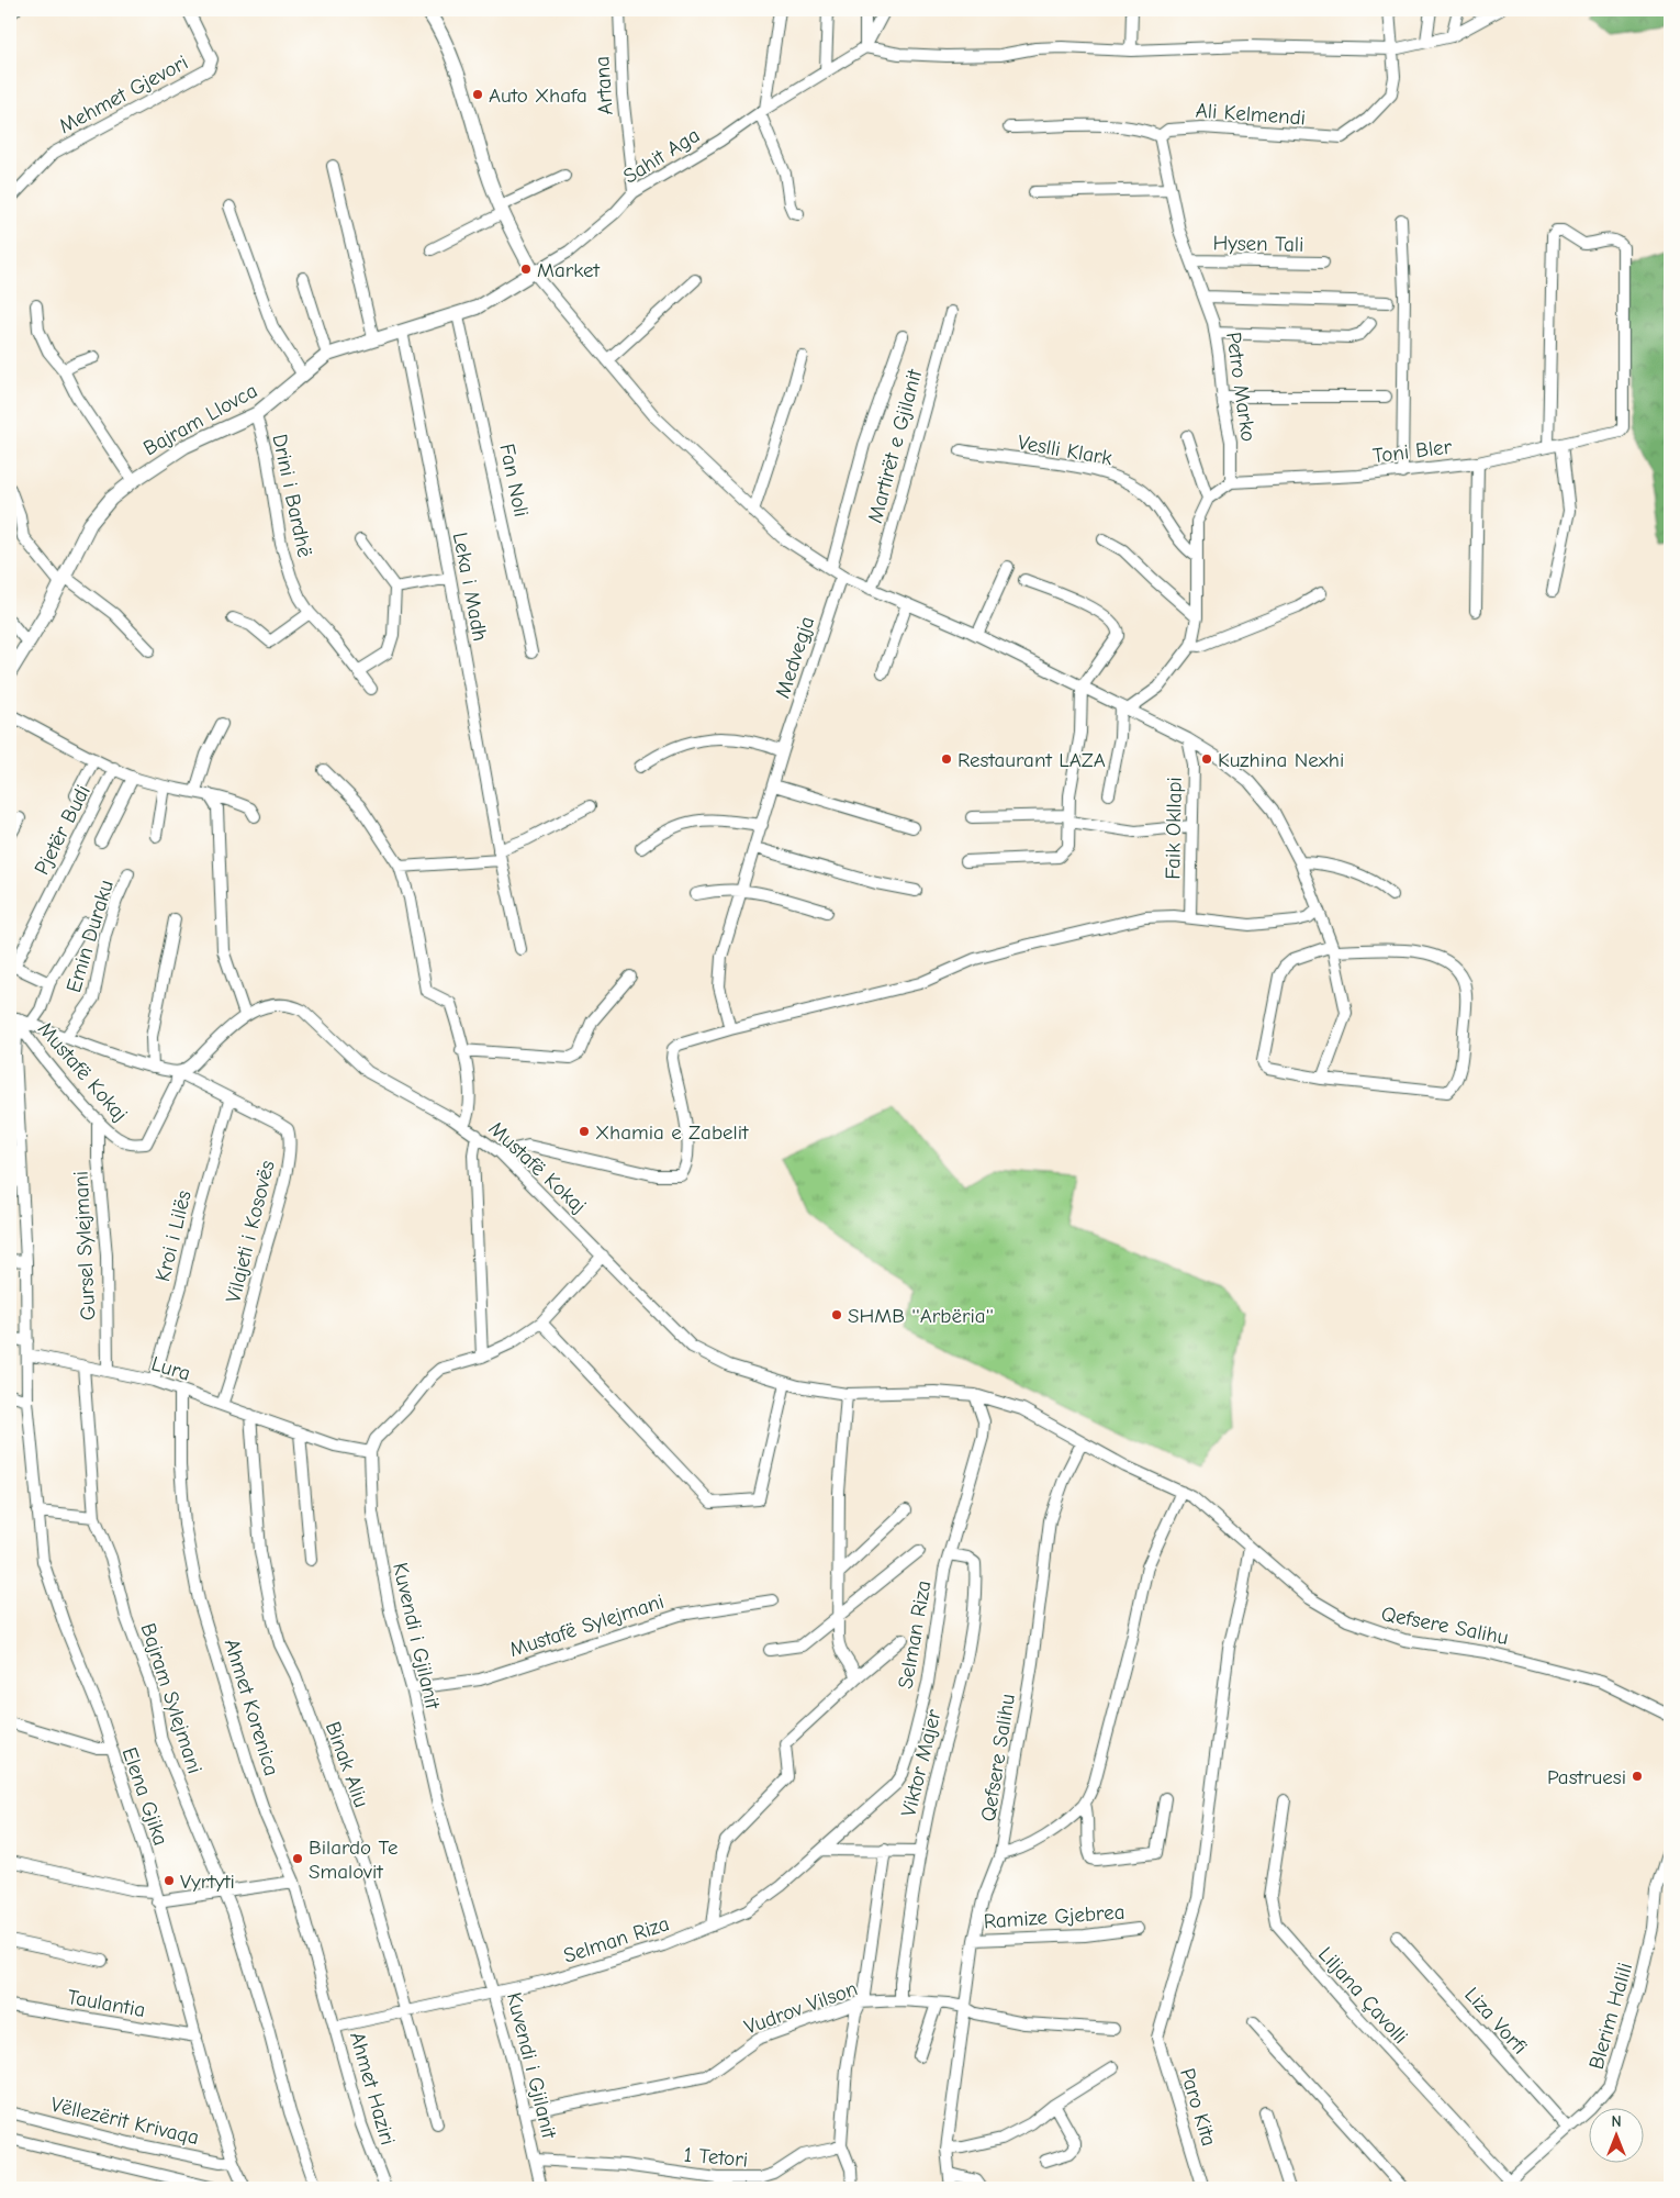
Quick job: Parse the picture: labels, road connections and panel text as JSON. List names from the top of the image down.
{
  "streets": {
    "street": [
      "Artana",
      "Mehmet Gjevori",
      "Ali Kelmendi",
      "Sahit Aga",
      "Hysen Tali",
      "Petro Marko",
      "Bajram Llovca",
      "Martirët e Gjilanit",
      "Veslli Klark",
      "Toni Bler",
      "Fan Noli",
      "Drini i Bardhë",
      "Leka i Madh",
      "Medvegja",
      "Faik Okllapi",
      "Pjetër Budi",
      "Emin Duraku",
      "Mustafë Kokaj",
      "Vilajeti i Kosovës",
      "Kroi i Lilës",
      "Gursel Sylejmani",
      "Lura",
      "Mustafë Sylejmani",
      "Qefsere Salihu",
      "Selman Riza",
      "Kuvendi i Gjilanit",
      "Bajram Sylejmani",
      "Ahmet Korenica",
      "Viktor Majer",
      "Binak Aliu",
      "Elena Gjika",
      "Ramize Gjebrea",
      "Liljana Çavolli",
      "Taulantia",
      "Vudrov Vilson",
      "Blerim Halili",
      "Liza Vorfi",
      "Ahmet Haziri",
      "Paro Kita",
      "Vëllezërit Krivaqa",
      "1 Tetori"
    ]
  },
  "crossings": [
    ["Artana", "Sahit Aga"],
    ["Ali Kelmendi", "Petro Marko"],
    ["Sahit Aga", "Bajram Llovca"],
    ["Hysen Tali", "Petro Marko"],
    ["Petro Marko", "Toni Bler"],
    ["Bajram Llovca", "Fan Noli"],
    ["Bajram Llovca", "Drini i Bardhë"],
    ["Bajram Llovca", "Leka i Madh"],
    ["Emin Duraku", "Mustafë Kokaj"],
    ["Mustafë Kokaj", "Vilajeti i Kosovës"],
    ["Mustafë Kokaj", "Kroi i Lilës"],
    ["Mustafë Kokaj", "Gursel Sylejmani"],
    ["Mustafë Kokaj", "Qefsere Salihu"],
    ["Mustafë Kokaj", "Elena Gjika"],
    ["Vilajeti i Kosovës", "Kroi i Lilës"],
    ["Vilajeti i Kosovës", "Lura"],
    ["Kroi i Lilës", "Lura"],
    ["Gursel Sylejmani", "Lura"],
    ["Lura", "Kuvendi i Gjilanit"],
    ["Lura", "Bajram Sylejmani"],
    ["Lura", "Ahmet Korenica"],
    ["Lura", "Binak Aliu"],
    ["Lura", "Elena Gjika"],
    ["Mustafë Sylejmani", "Kuvendi i Gjilanit"],
    ["Qefsere Salihu", "Selman Riza"],
    ["Qefsere Salihu", "Ramize Gjebrea"],
    ["Qefsere Salihu", "Paro Kita"],
    ["Selman Riza", "Kuvendi i Gjilanit"],
    ["Selman Riza", "Viktor Majer"],
    ["Selman Riza", "Ahmet Haziri"],
    ["Kuvendi i Gjilanit", "Vudrov Vilson"],
    ["Kuvendi i Gjilanit", "Ahmet Haziri"],
    ["Kuvendi i Gjilanit", "1 Tetori"],
    ["Ahmet Korenica", "Ahmet Haziri"],
    ["Viktor Majer", "Vudrov Vilson"],
    ["Binak Aliu", "Ahmet Haziri"],
    ["Elena Gjika", "Taulantia"],
    ["Elena Gjika", "Vëllezërit Krivaqa"],
    ["Ramize Gjebrea", "Vudrov Vilson"],
    ["Liljana Çavolli", "Blerim Halili"],
    ["Blerim Halili", "Liza Vorfi"]
  ],
  "places": [
    "Auto Xhafa",
    "Market",
    "Restaurant LAZA",
    "Kuzhina Nexhi",
    "Xhamia e Zabelit",
    "SHMB ''Arbëria''",
    "Pastruesi",
    "Bilardo Te Smalovit",
    "Vyrtyti"
  ],
  "north": "top"
}
